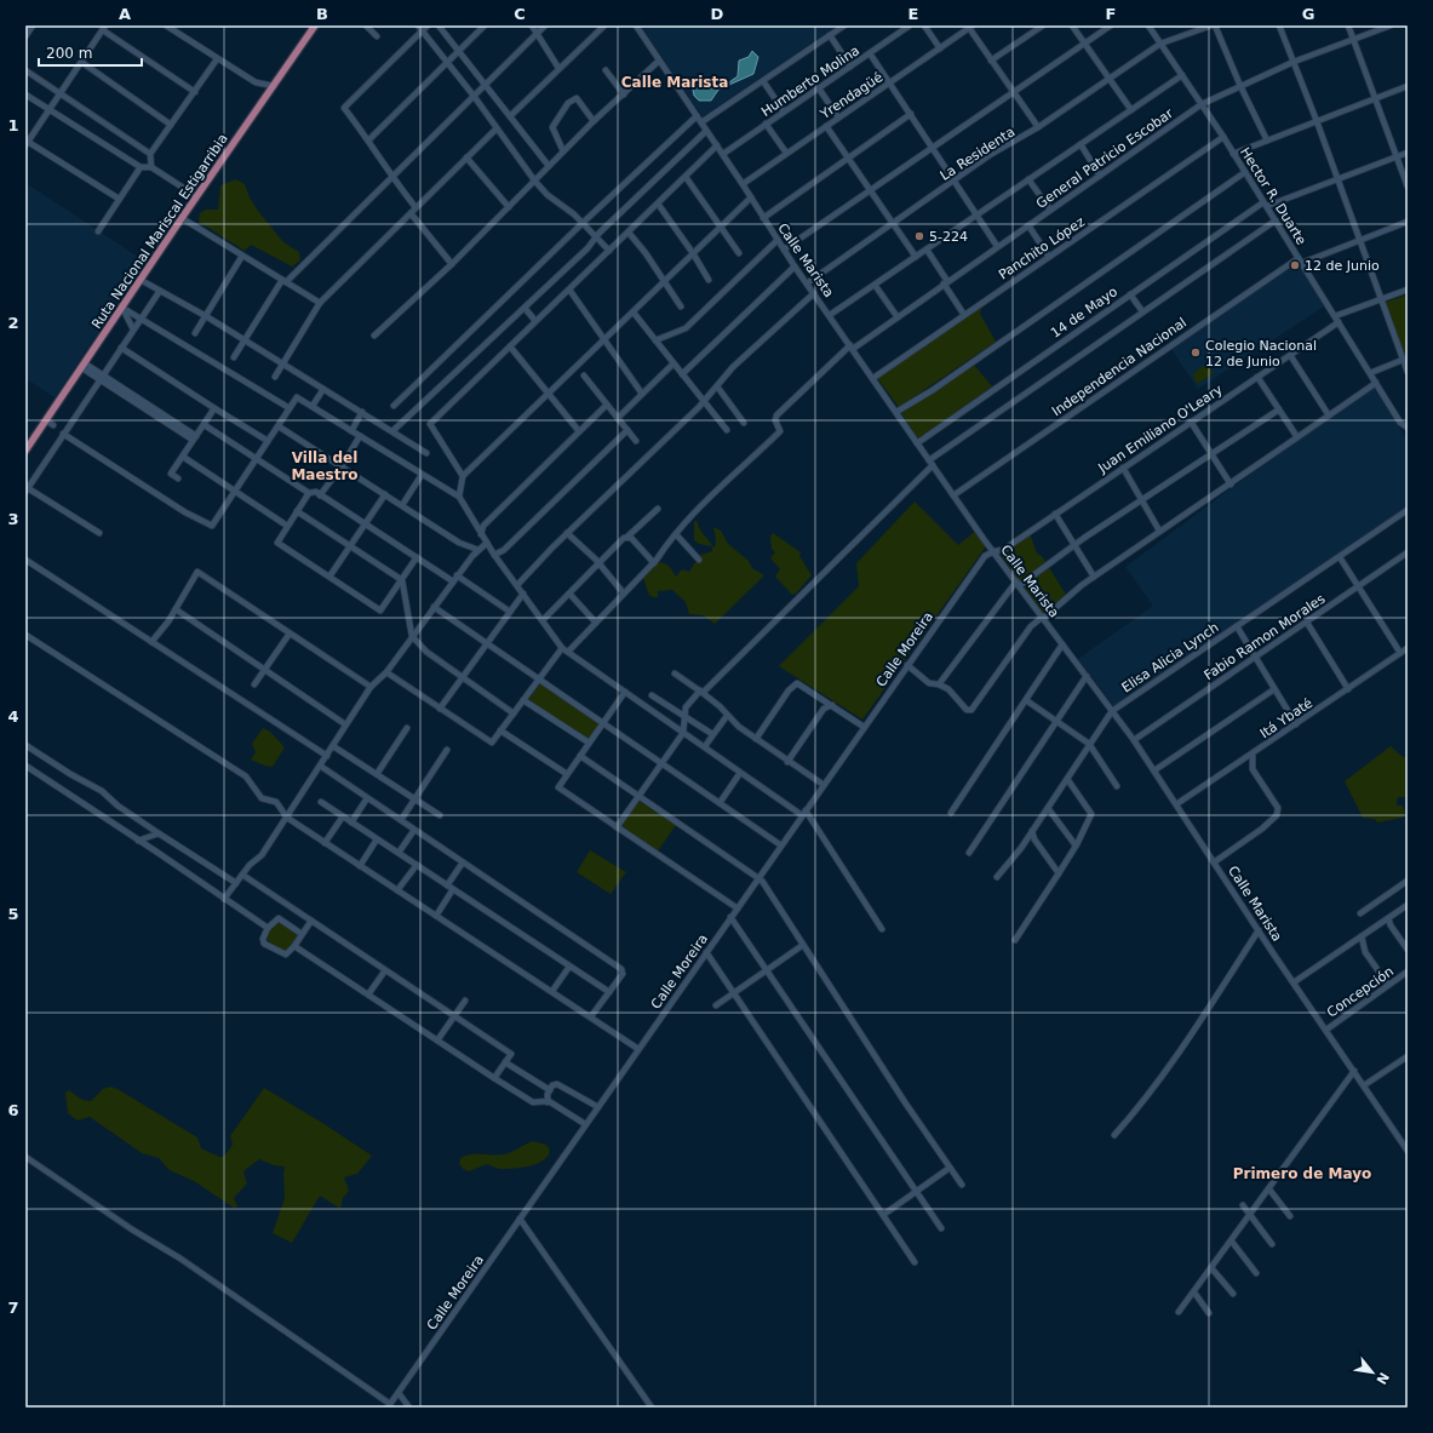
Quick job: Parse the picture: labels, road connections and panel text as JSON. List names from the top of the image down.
{
  "streets": {
    "main road": ["Ruta Nacional Mariscal Estigarribia"],
    "street": [
      "Humberto Molina",
      "Yrendagüé",
      "La Residenta",
      "General Patricio Escobar",
      "Hector R. Duarte",
      "Panchito López",
      "Calle Marista",
      "14 de Mayo",
      "Independencia Nacional",
      "Juan Emiliano O'Leary",
      "Fabio Ramon Morales",
      "Calle Moreira",
      "Elisa Alicia Lynch",
      "Itá Ybaté",
      "Concepción"
    ]
  },
  "crossings": [
    ["Humberto Molina", "Calle Marista"],
    ["Yrendagüé", "Calle Marista"],
    ["La Residenta", "Hector R. Duarte"],
    ["La Residenta", "Calle Marista"],
    ["General Patricio Escobar", "Hector R. Duarte"],
    ["General Patricio Escobar", "Calle Marista"],
    ["Hector R. Duarte", "Panchito López"],
    ["Hector R. Duarte", "14 de Mayo"],
    ["Hector R. Duarte", "Independencia Nacional"],
    ["Hector R. Duarte", "Juan Emiliano O'Leary"],
    ["Panchito López", "Calle Marista"],
    ["Calle Marista", "14 de Mayo"],
    ["Calle Marista", "Independencia Nacional"],
    ["Calle Marista", "Juan Emiliano O'Leary"],
    ["Calle Marista", "Fabio Ramon Morales"],
    ["Calle Marista", "Calle Moreira"],
    ["Calle Marista", "Elisa Alicia Lynch"],
    ["Calle Marista", "Itá Ybaté"],
    ["Calle Marista", "Concepción"],
    ["Juan Emiliano O'Leary", "Calle Moreira"]
  ],
  "districts": ["Calle Marista", "Villa del Maestro", "Primero de Mayo"],
  "places": ["5-224", "12 de Junio", "Colegio Nacional 12 de Junio"],
  "scale_bar": "200 m",
  "north": "bottom right",
  "grid": {
    "columns": [
      "A",
      "B",
      "C",
      "D",
      "E",
      "F",
      "G"
    ],
    "rows": [
      "1",
      "2",
      "3",
      "4",
      "5",
      "6",
      "7"
    ]
  }
}
